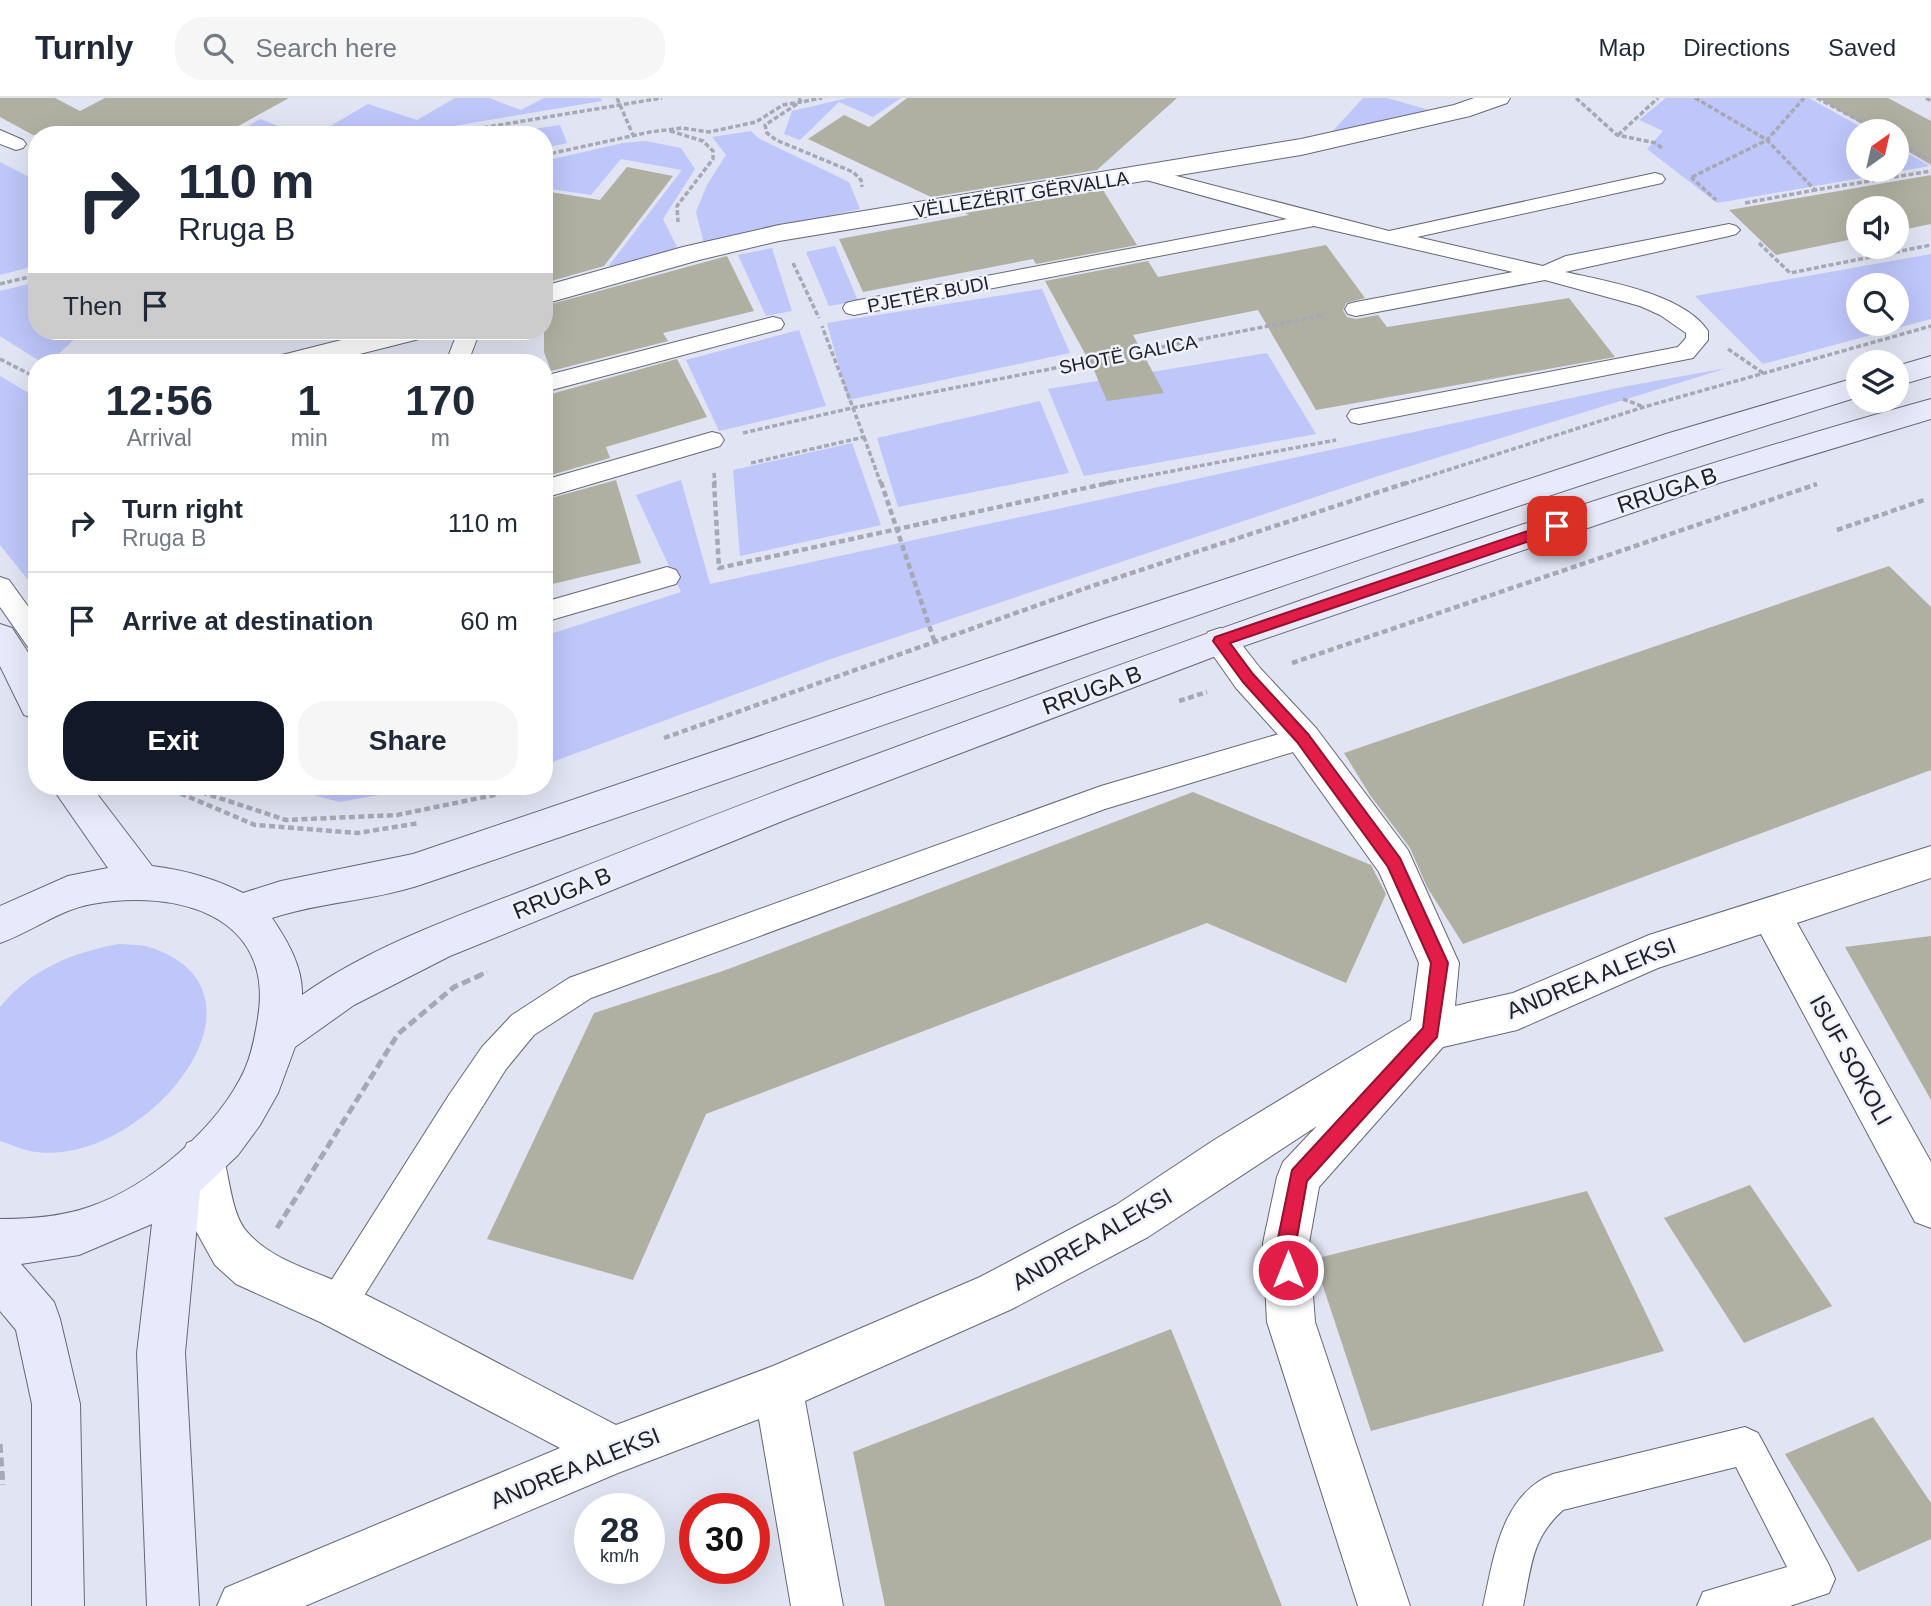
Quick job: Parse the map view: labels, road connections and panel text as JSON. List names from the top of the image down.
{
  "streets": {
    "main road": ["RRUGA B"],
    "street": ["VËLLEZËRIT GËRVALLA", "ANDREA ALEKSI", "ISUF SOKOLI"],
    "lane": ["PJETËR BUDI"],
    "path": ["SHOTË GALICA"]
  },
  "crossings": [
    ["ANDREA ALEKSI", "ISUF SOKOLI"]
  ],
  "north": "top right",
  "page": {
    "header": "Turnly",
    "search": "Search here",
    "nav": ["Map", "Directions", "Saved"],
    "turn": ["110 m", "Rruga B"],
    "then": "Then",
    "eta": [
      "12:56",
      "Arrival",
      "1",
      "min",
      "170",
      "m"
    ],
    "list": [
      {
        "name": "Turn right",
        "note": "Rruga B",
        "value": "110 m"
      },
      {
        "name": "Arrive at destination",
        "value": "60 m"
      }
    ],
    "buttons": ["Exit", "Share"],
    "speed": "28 km/h",
    "limit": "30"
  }
}
